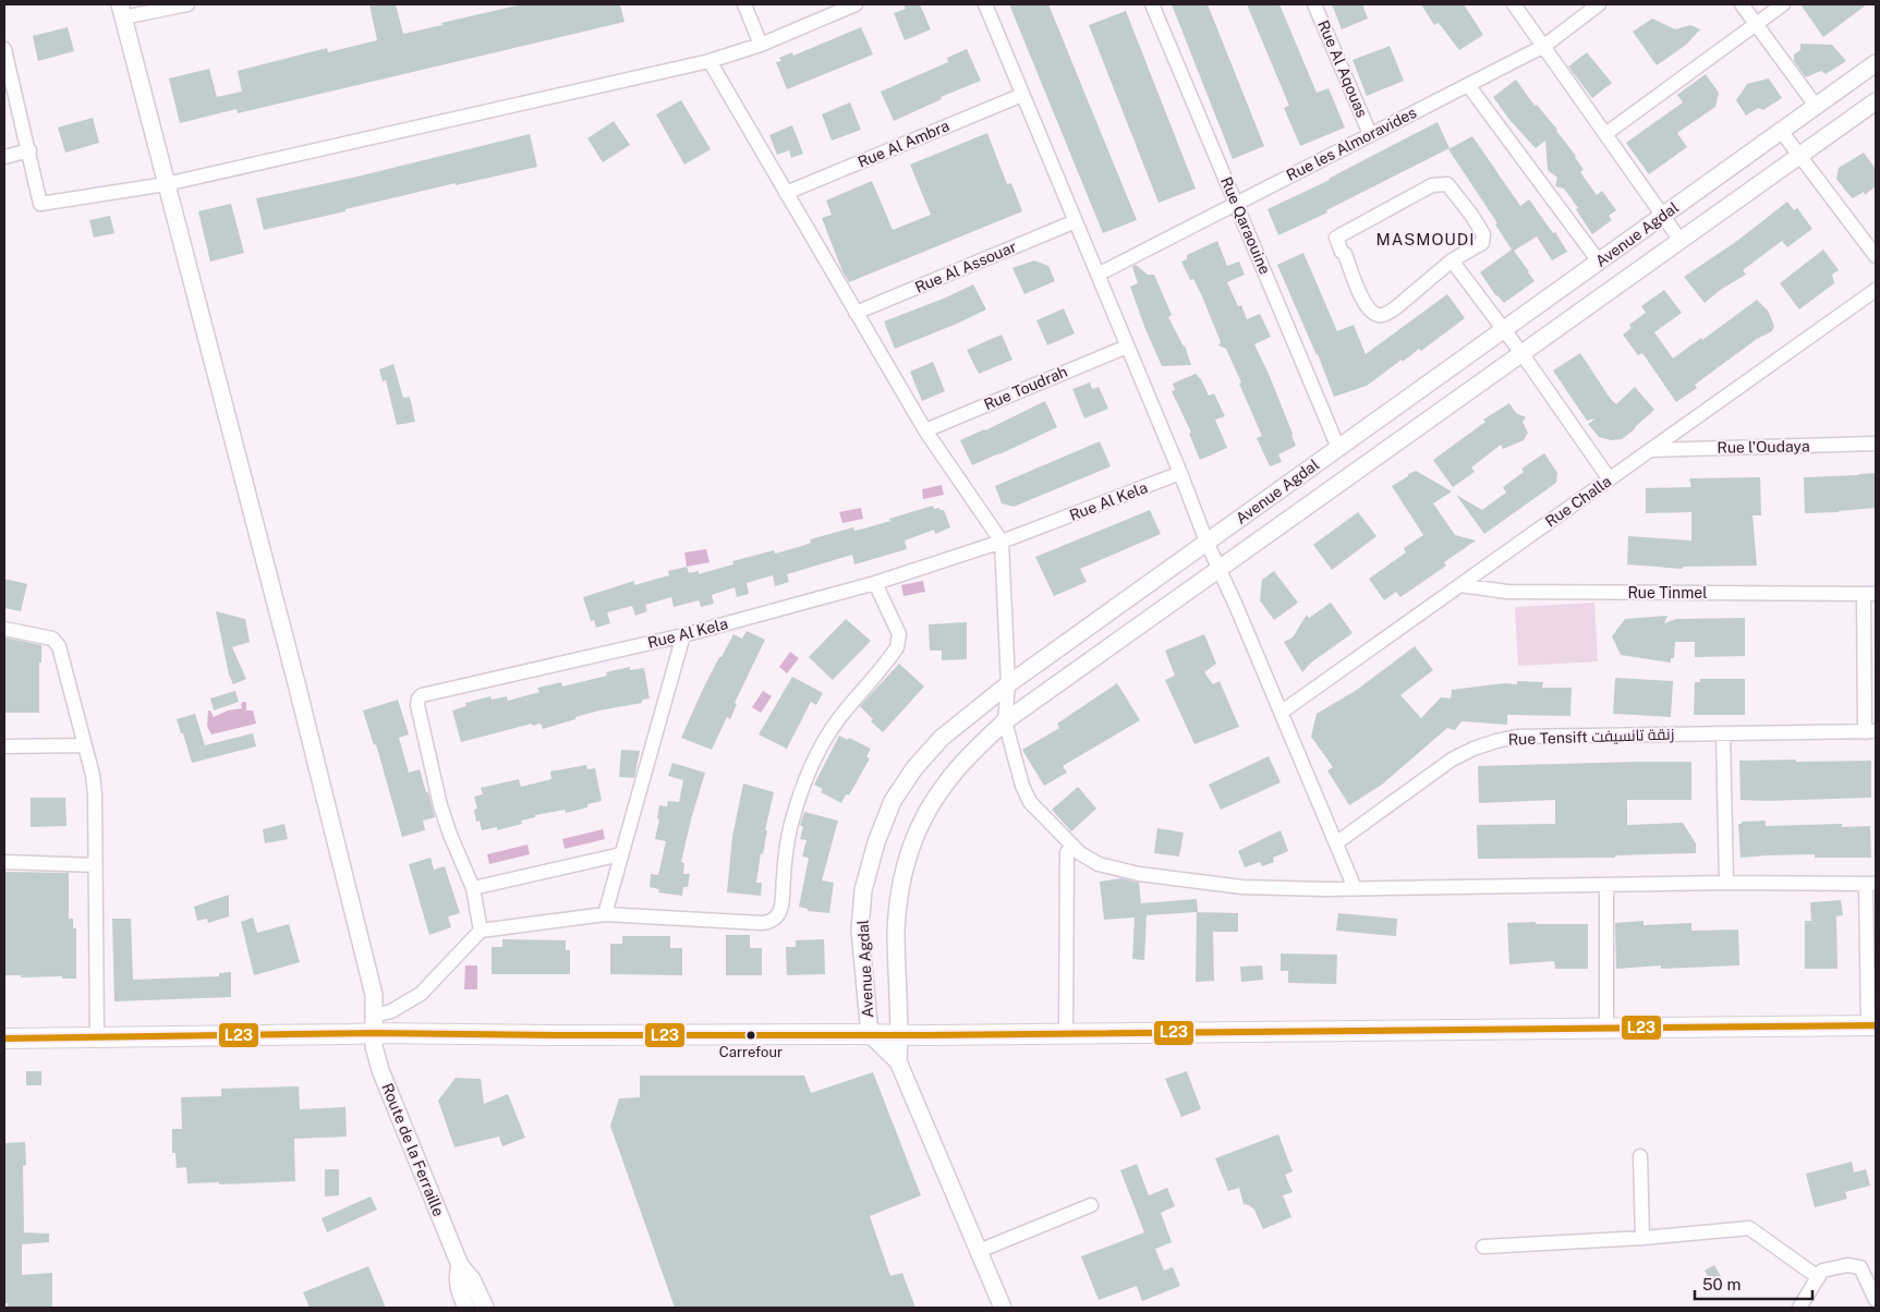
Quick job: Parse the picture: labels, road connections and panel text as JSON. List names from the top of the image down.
{
  "streets": {
    "street": [
      "Rue Al Aqouas",
      "Rue Al Ambra",
      "Rue les Almoravides",
      "Rue Qaraouine",
      "Avenue Agdal",
      "Rue Al Assouar",
      "Rue Toudrah",
      "Rue l'Oudaya",
      "Rue Al Kela",
      "Rue Challa",
      "Rue Tinmel",
      "Rue Tensift زنقة تانسيفت",
      "Route de la Ferraille"
    ]
  },
  "crossings": [
    ["Rue Al Aqouas", "Rue les Almoravides"],
    ["Rue les Almoravides", "Rue Qaraouine"],
    ["Rue Qaraouine", "Avenue Agdal"],
    ["Rue l'Oudaya", "Rue Challa"],
    ["Rue Challa", "Rue Tinmel"]
  ],
  "districts": ["MASMOUDI"],
  "places": ["Carrefour"],
  "lines": ["transit line L23"],
  "scale_bar": "50 m"
}
